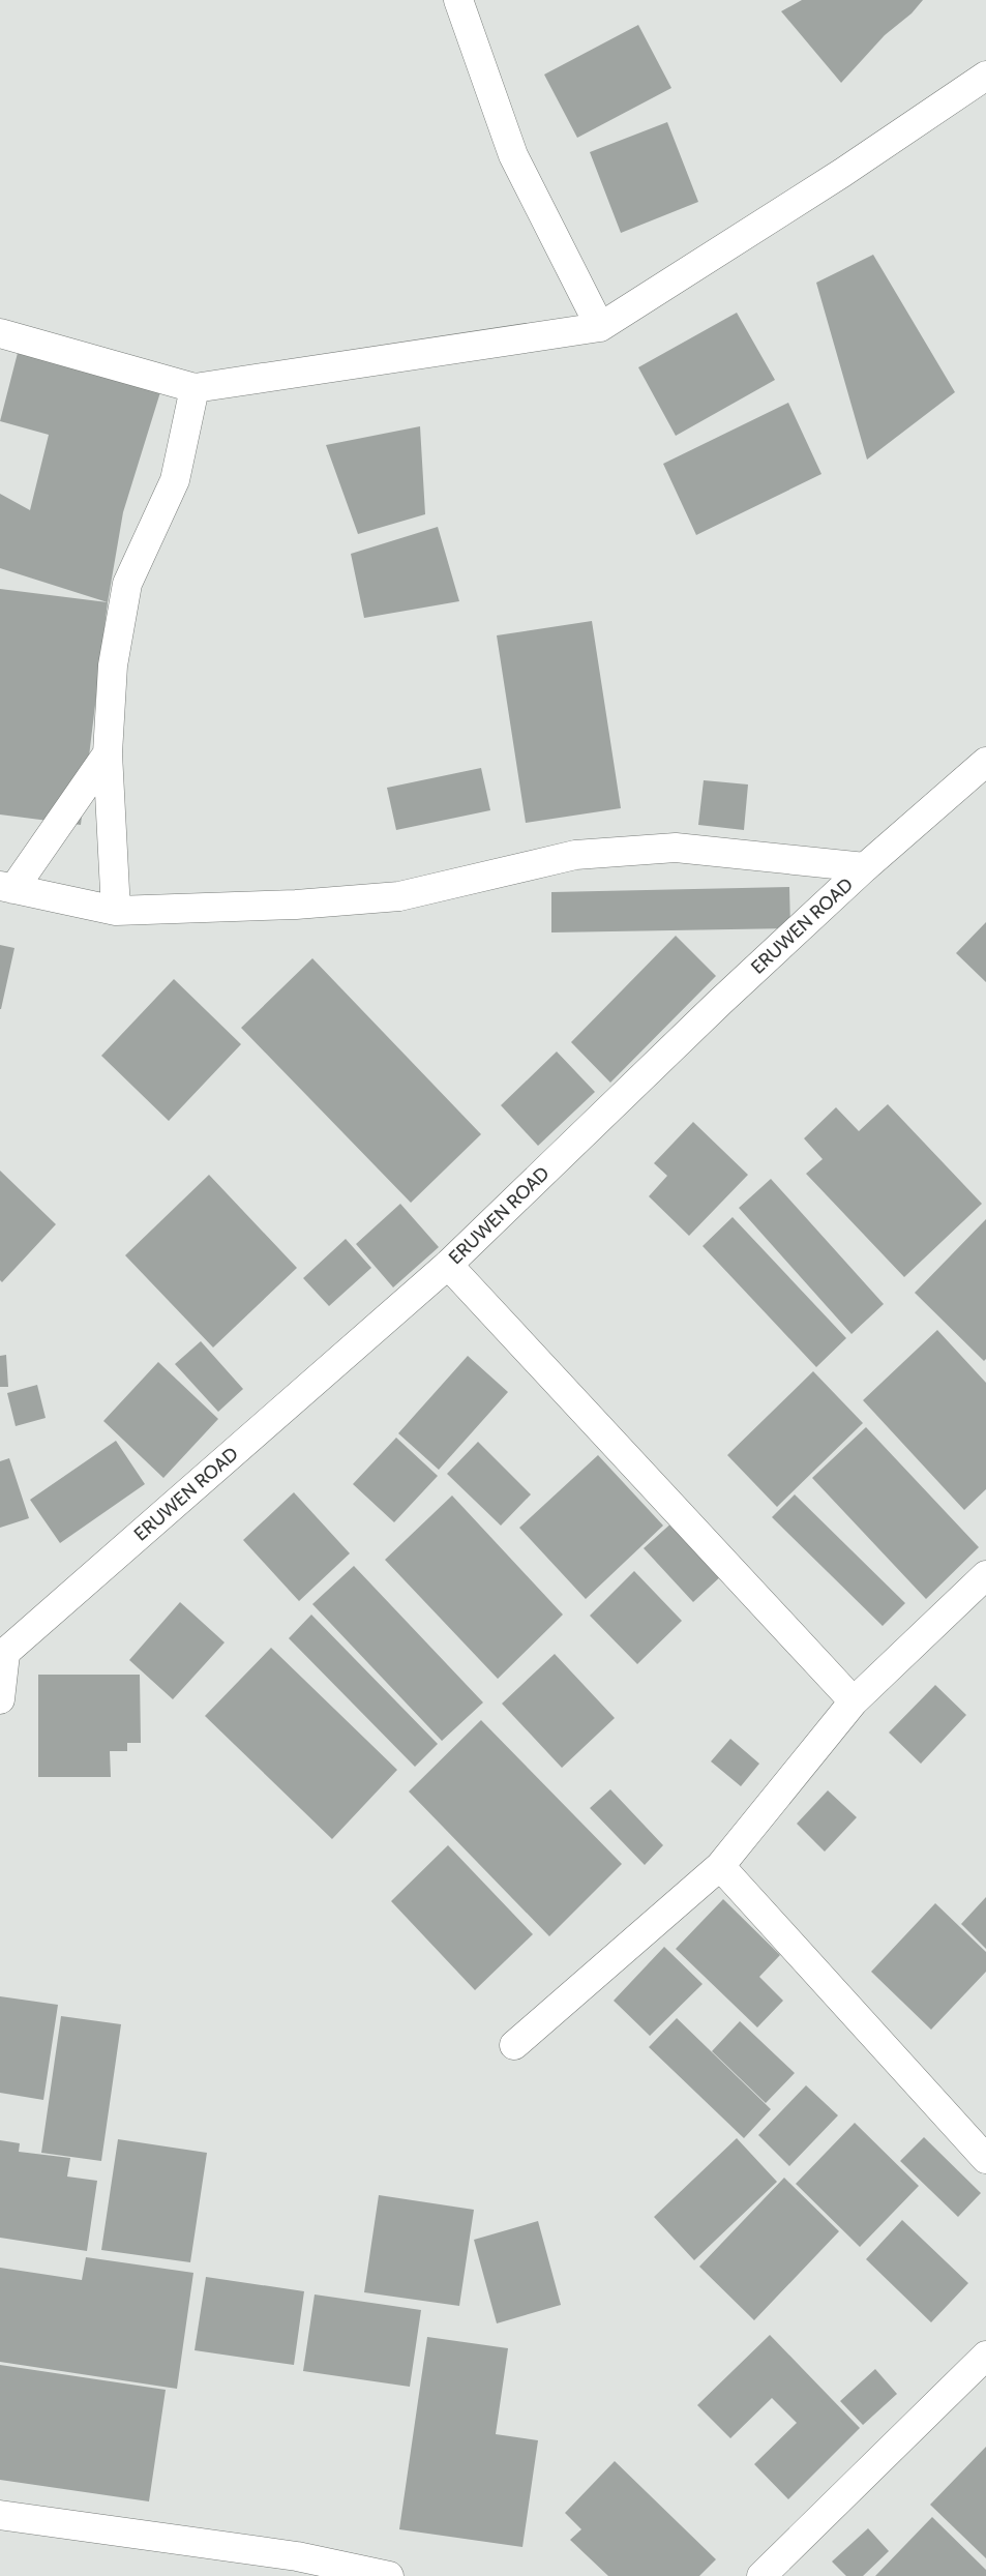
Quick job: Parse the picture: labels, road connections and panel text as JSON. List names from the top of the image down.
{
  "streets": {
    "street": ["ERUWEN ROAD"]
  }
}
